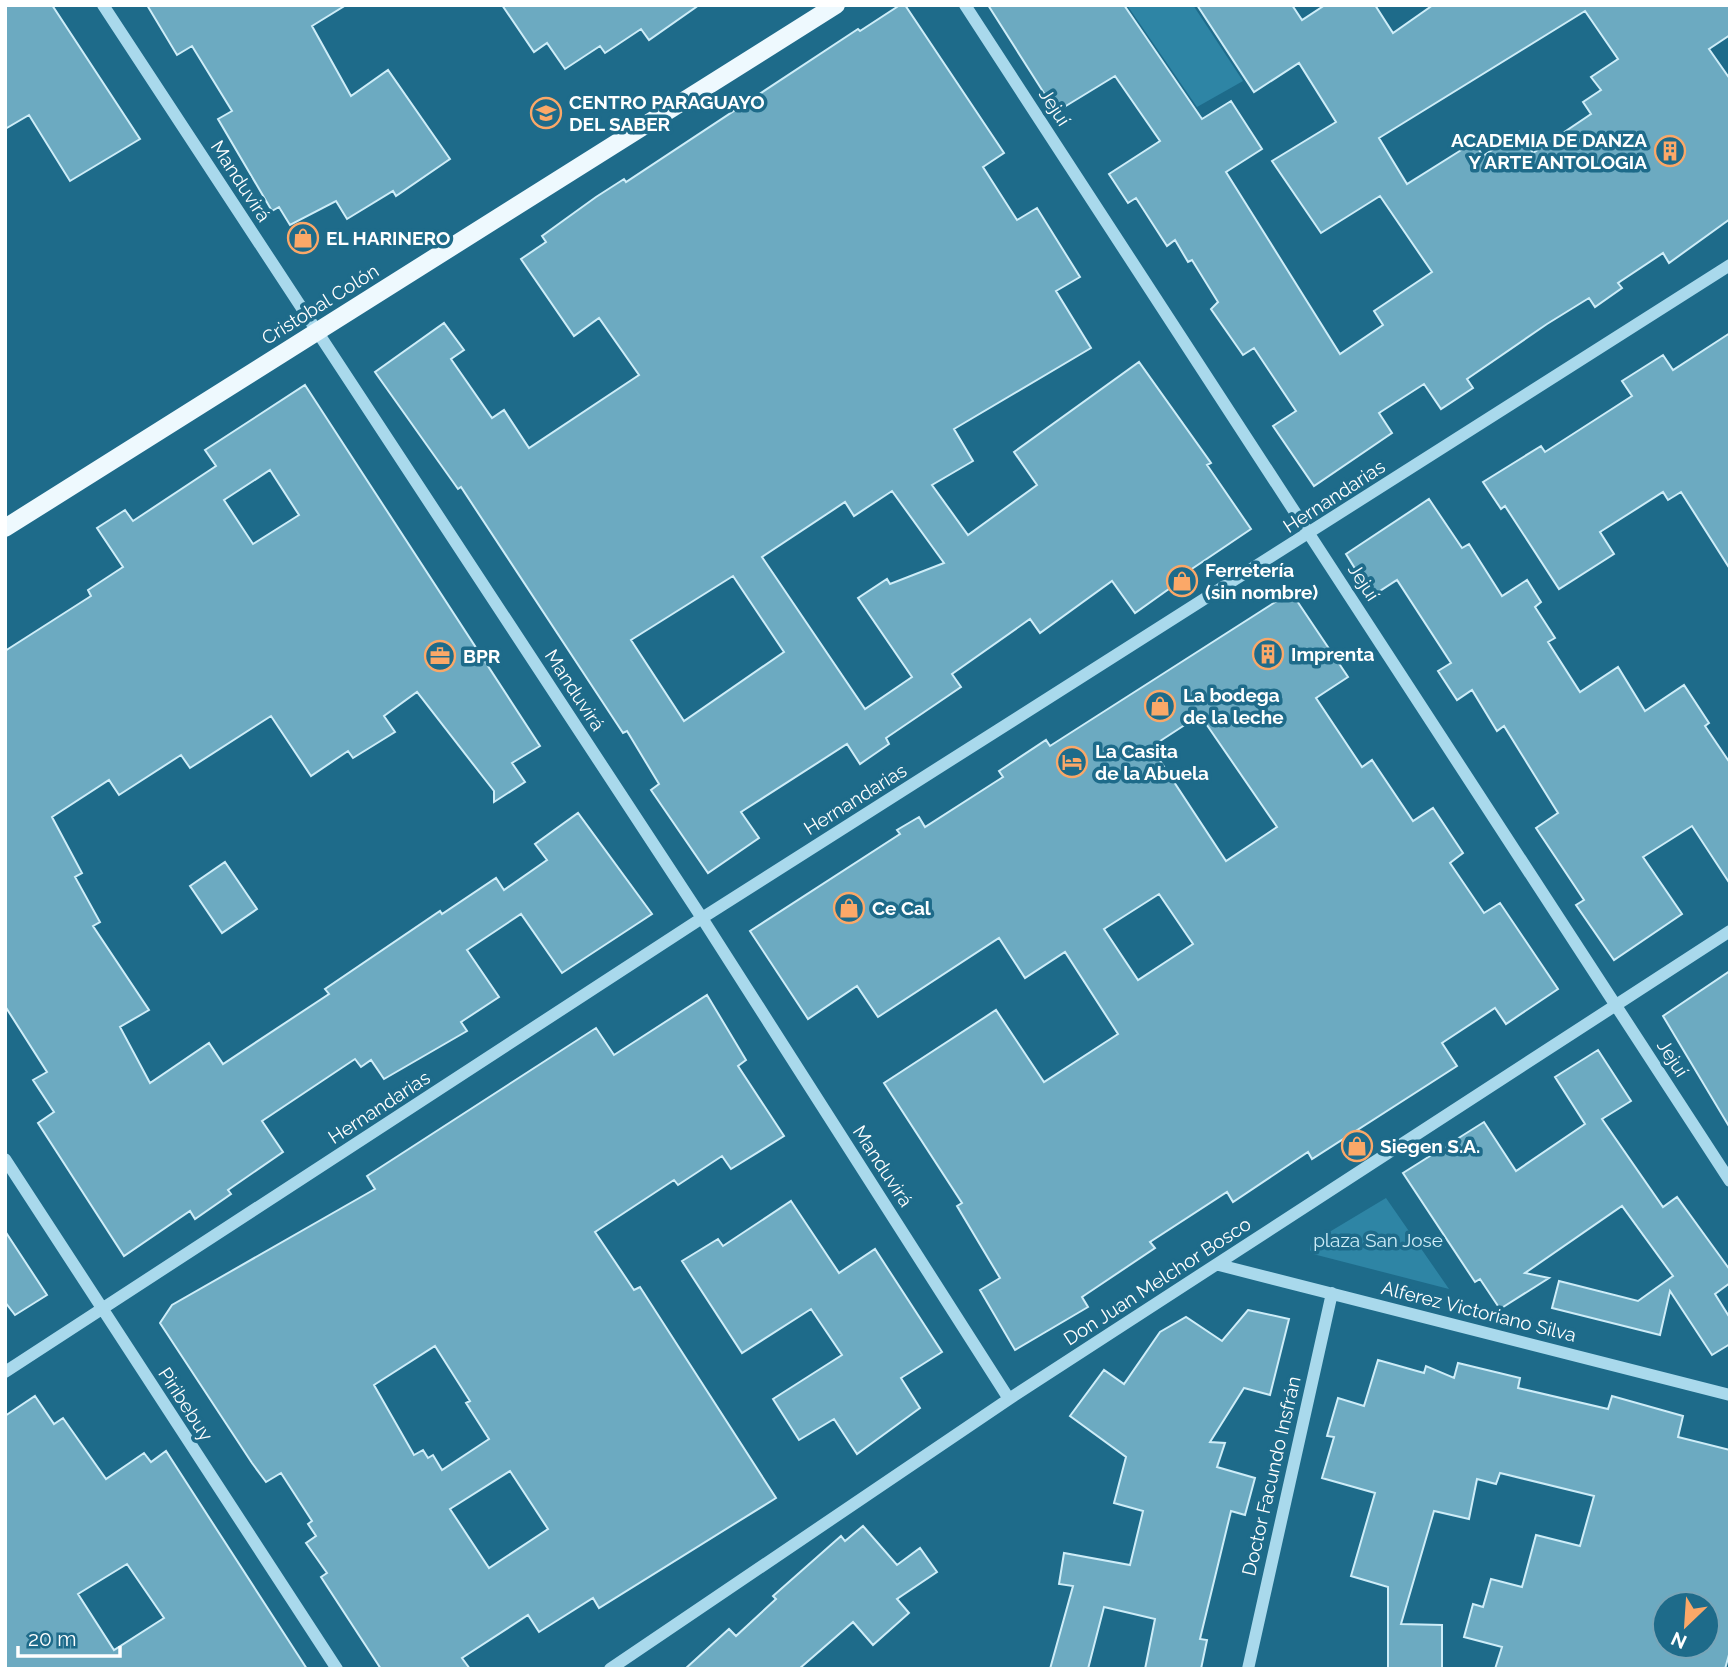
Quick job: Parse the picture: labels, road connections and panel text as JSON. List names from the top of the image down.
{
  "streets": {
    "main road": ["Cristobal Colón"],
    "street": [
      "Jejuí",
      "Manduvirá",
      "Hernandarias",
      "Don Juan Melchor Bosco",
      "Alferez Victoriano Silva",
      "Piribebuy",
      "Doctor Facundo Insfrán"
    ]
  },
  "crossings": [
    ["Jejuí", "Hernandarias"],
    ["Jejuí", "Don Juan Melchor Bosco"],
    ["Manduvirá", "Cristobal Colón"],
    ["Manduvirá", "Hernandarias"],
    ["Manduvirá", "Don Juan Melchor Bosco"],
    ["Hernandarias", "Piribebuy"],
    ["Don Juan Melchor Bosco", "Alferez Victoriano Silva"],
    ["Alferez Victoriano Silva", "Doctor Facundo Insfrán"]
  ],
  "parks": ["plaza San Jose"],
  "places": {
    "school or university": ["CENTRO PARAGUAYO DEL SABER"],
    "building": ["ACADEMIA DE DANZA Y ARTE ANTOLOGIA", "Imprenta"],
    "shop": [
      "EL HARINERO",
      "Ferretería (sin nombre)",
      "La bodega de la leche",
      "Ce Cal",
      "Siegen S.A."
    ],
    "office": ["BPR"],
    "hotel": ["La Casita de la Abuela"]
  },
  "scale_bar": "20 m",
  "north": "bottom left"
}
